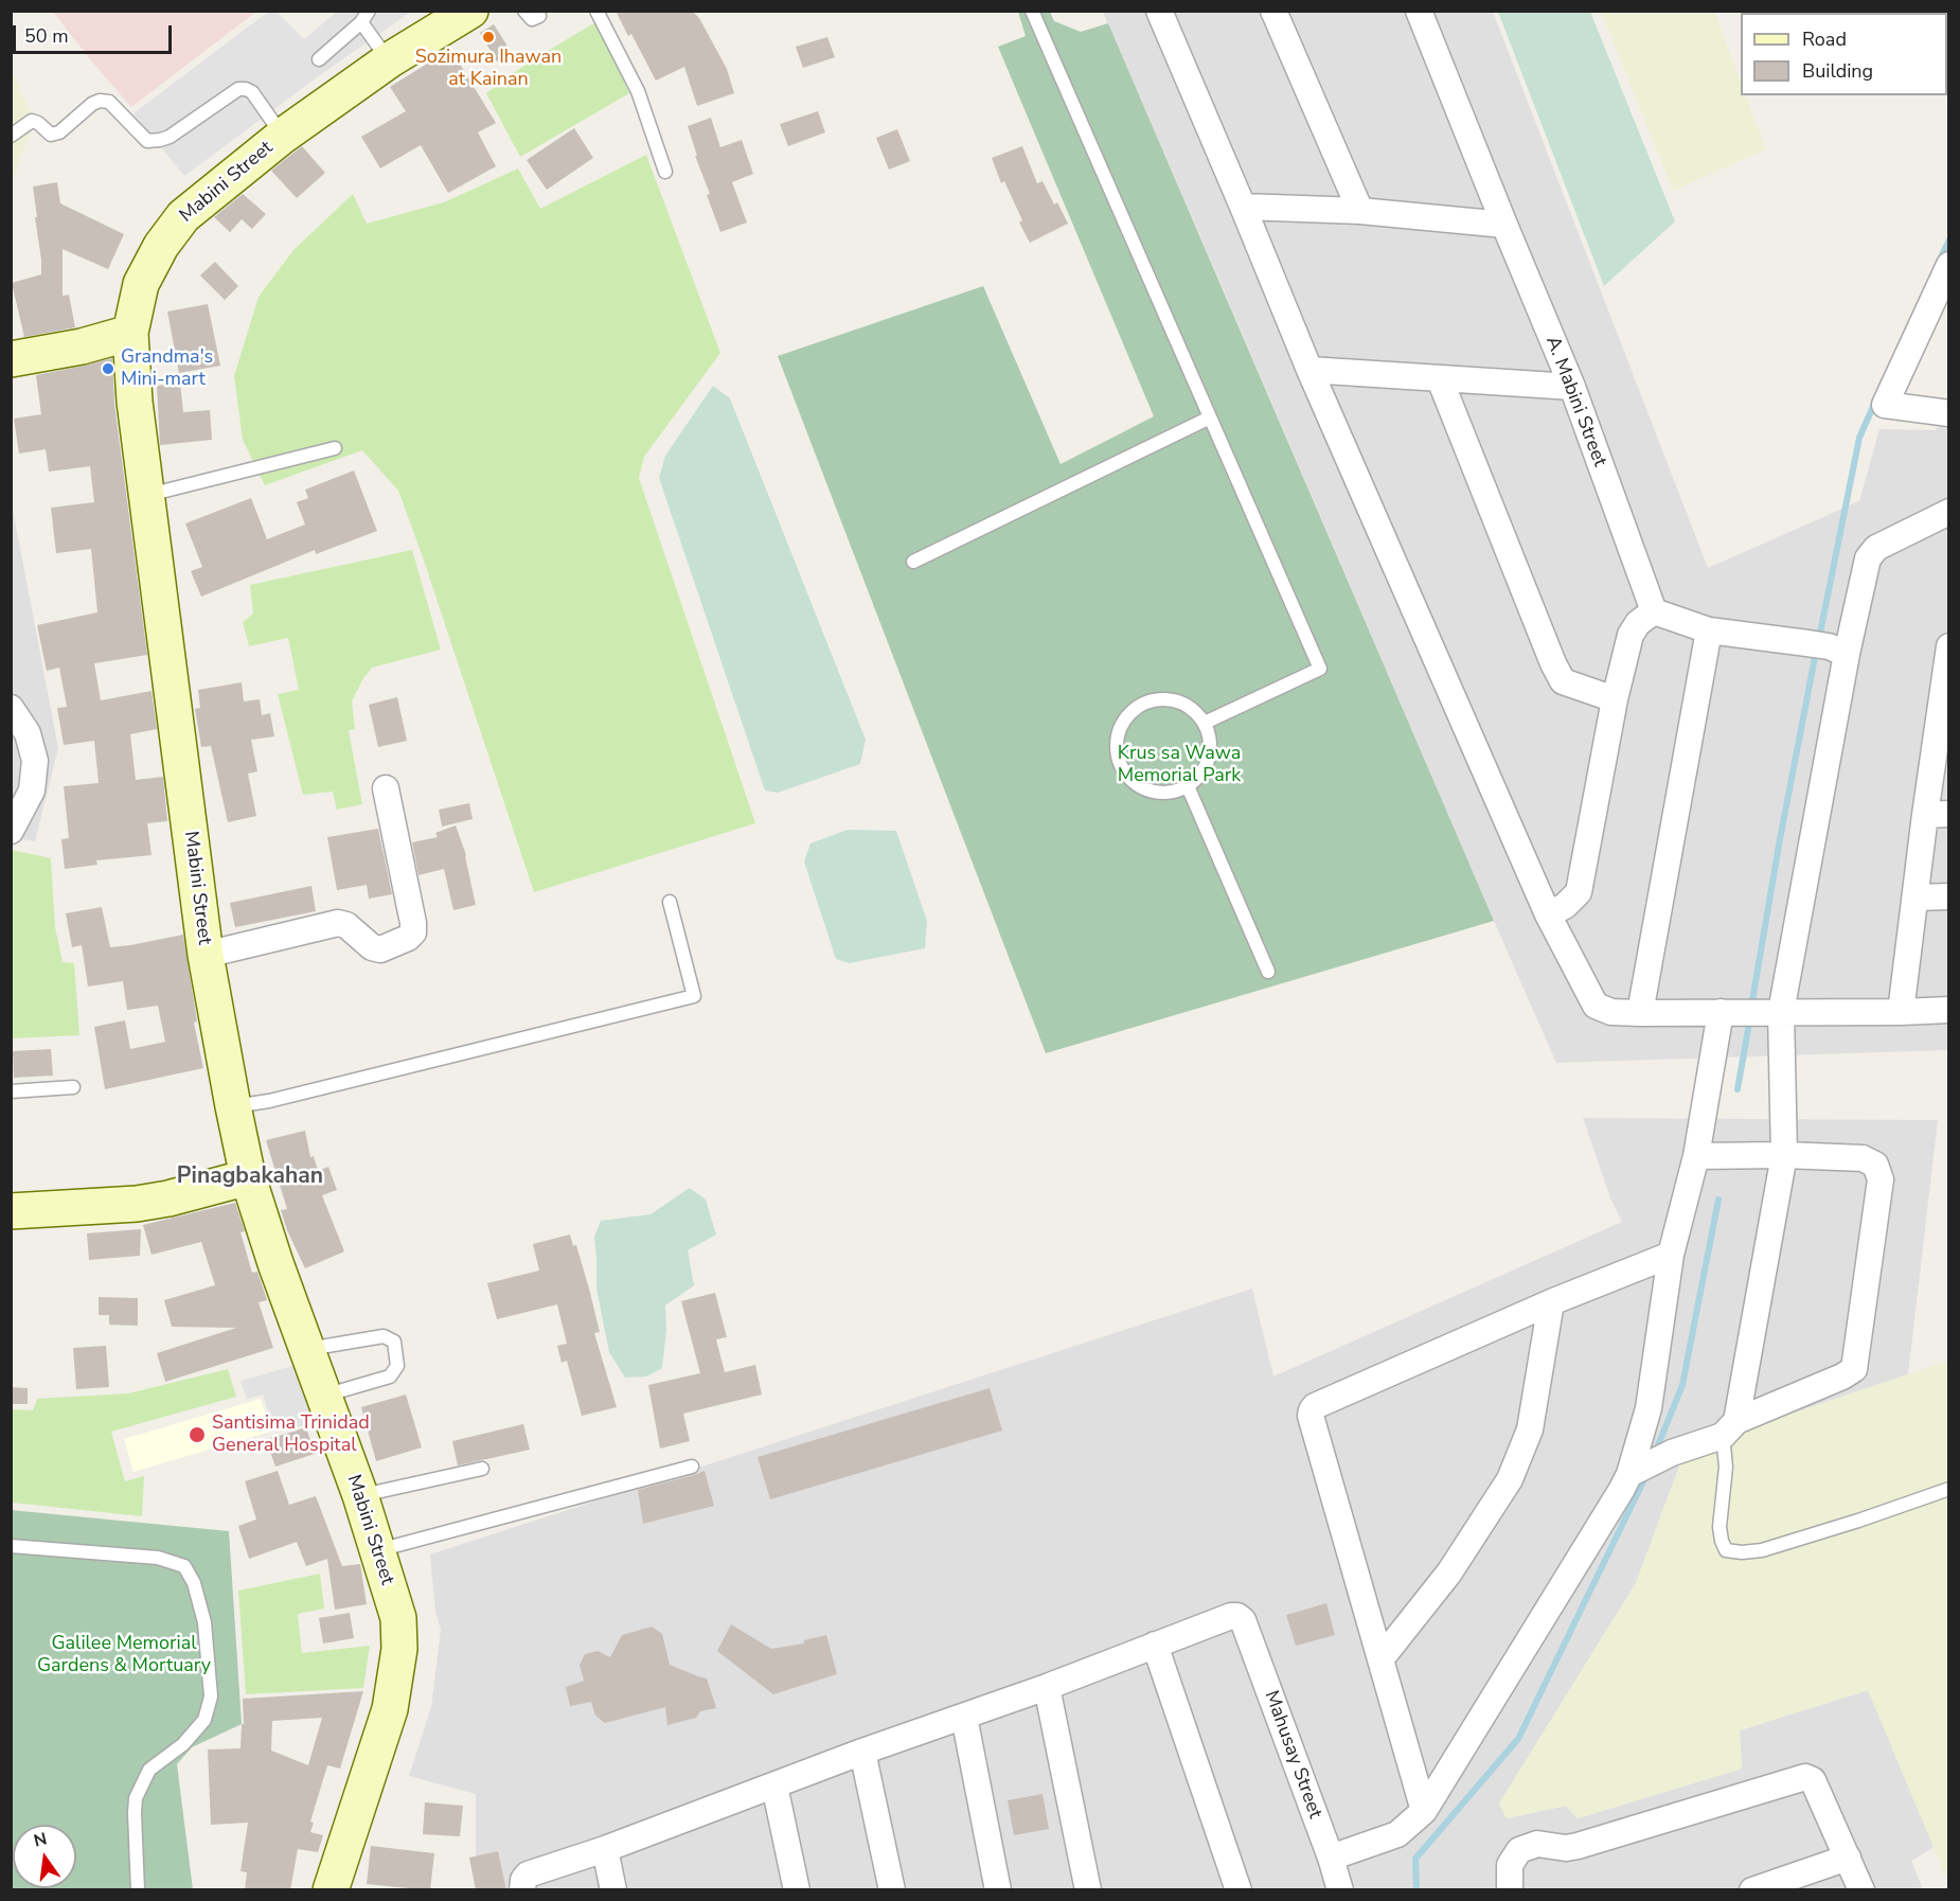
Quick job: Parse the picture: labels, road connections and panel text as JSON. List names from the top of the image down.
{
  "streets": {
    "main road": ["Mabini Street"],
    "street": ["A. Mabini Street", "Mahusay Street"]
  },
  "districts": ["Pinagbakahan"],
  "parks": ["Krus sa Wawa Memorial Park", "Galilee Memorial Gardens & Mortuary"],
  "places": ["Sozimura Ihawan at Kainan", "Grandma's Mini-mart", "Santisima Trinidad General Hospital"],
  "legend": ["Road", "Building"],
  "scale_bar": "50 m",
  "north": "top"
}
